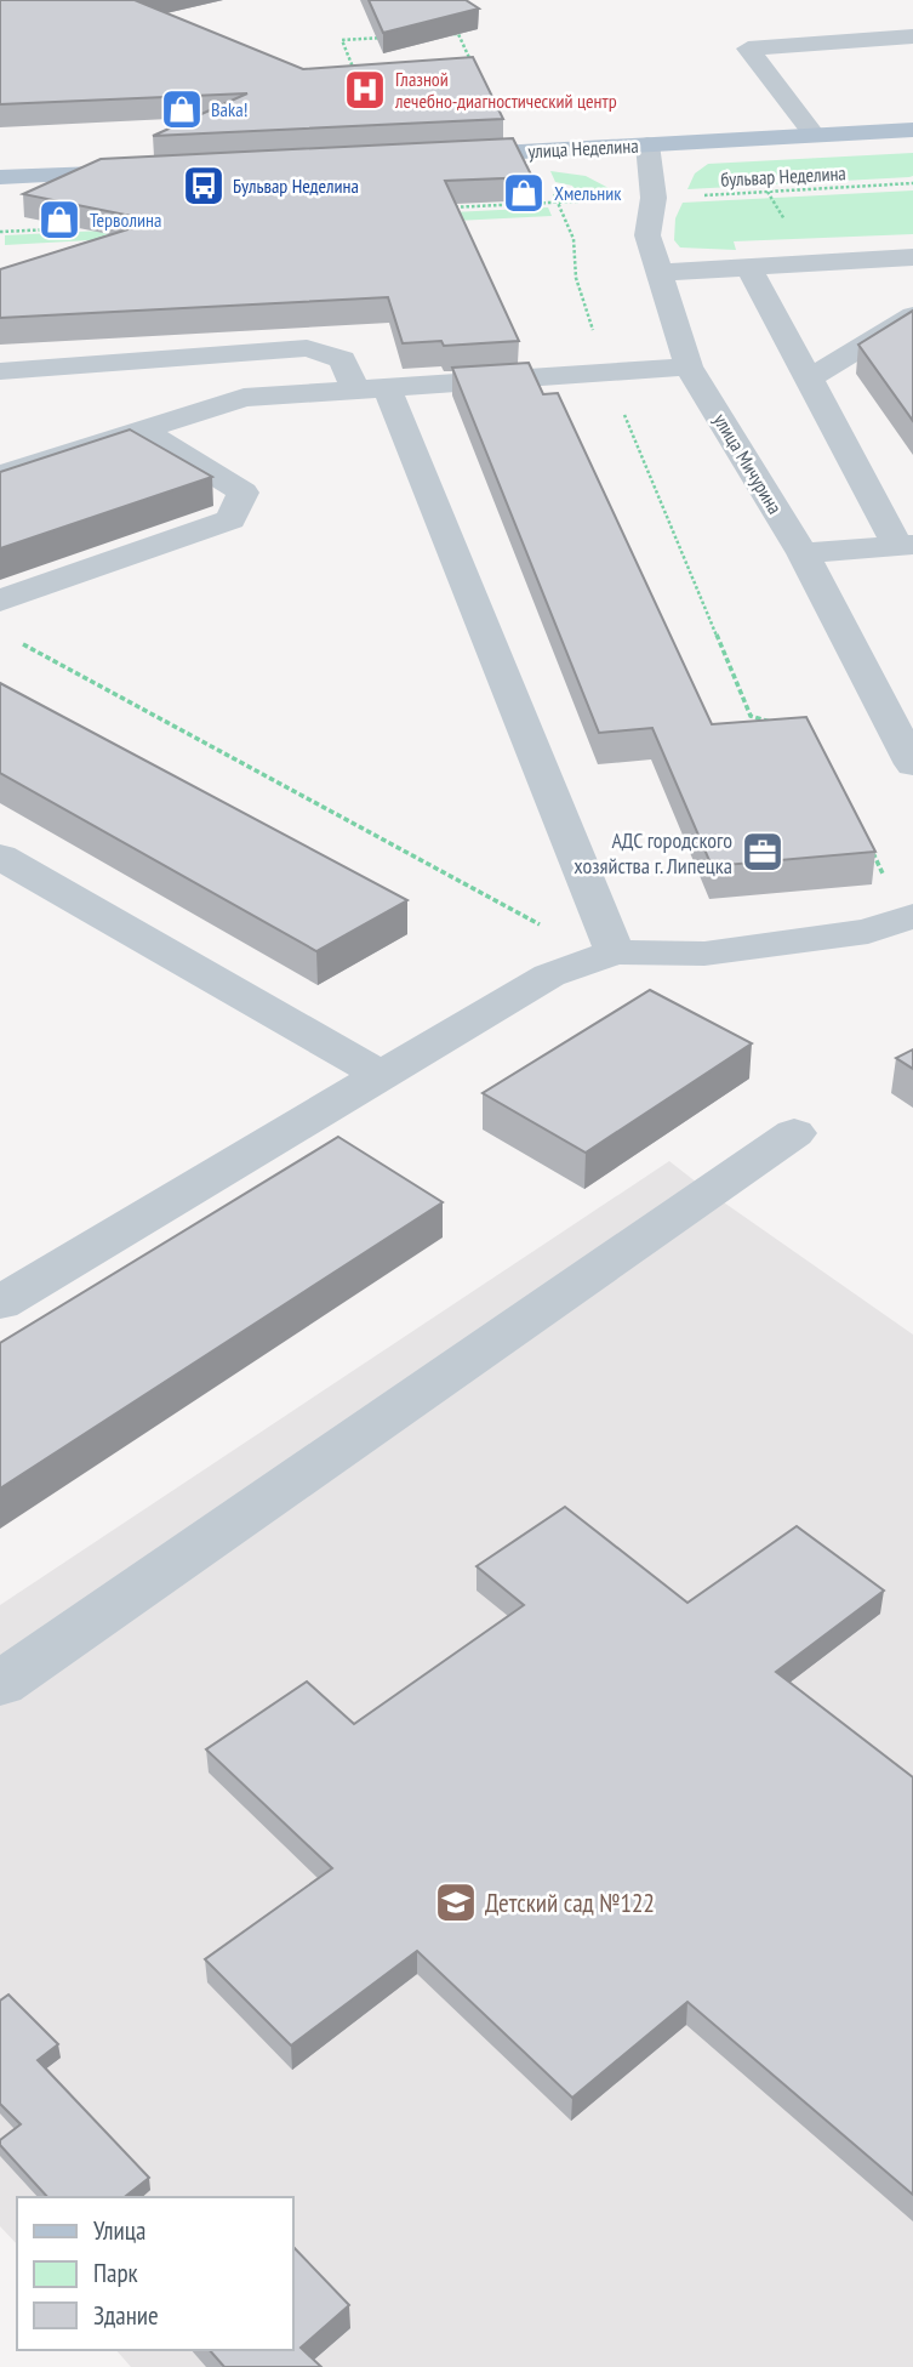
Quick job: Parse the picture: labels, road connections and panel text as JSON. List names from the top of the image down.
{
  "streets": {
    "main road": ["улица Неделина"],
    "street": ["улица Мичурина"],
    "path": ["бульвар Неделина"]
  },
  "crossings": [
    ["улица Неделина", "улица Мичурина"],
    ["бульвар Неделина", "улица Мичурина"]
  ],
  "places": {
    "hospital": ["Глазной лечебно-диагностический центр"],
    "shop": ["Baka!", "Хмельник", "Терволина"],
    "bus stop": ["Бульвар Неделина"],
    "office": ["АДС городского хозяйства г. Липецка"],
    "school or university": ["Детский сад №122"]
  },
  "legend": ["Улица", "Парк", "Здание"]
}
